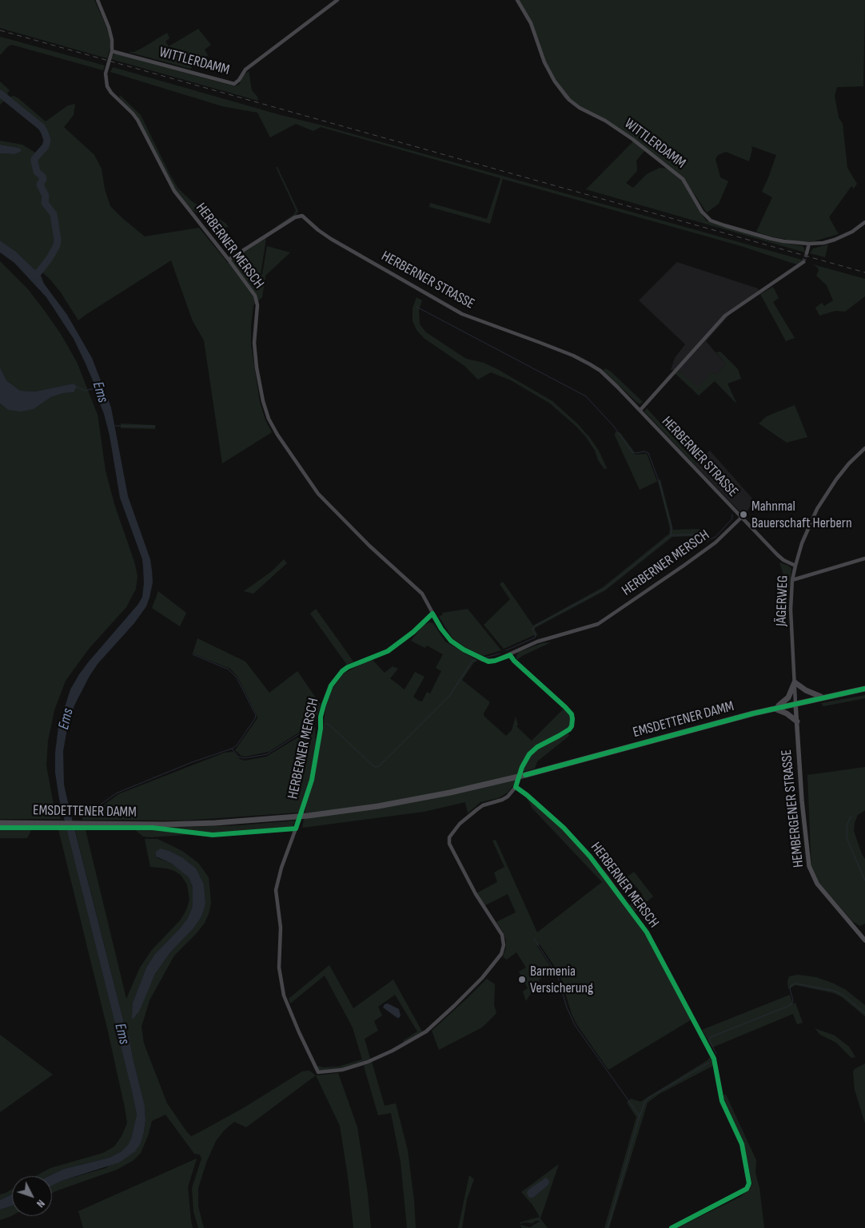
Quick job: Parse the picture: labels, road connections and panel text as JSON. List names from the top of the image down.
{
  "streets": {
    "main road": ["EMSDETTENER DAMM"],
    "street": [
      "WITTLERDAMM",
      "HERBERNER MERSCH",
      "HERBERNER STRASSE",
      "JÄGERWEG",
      "HEMBERGENER STRASSE"
    ]
  },
  "crossings": [
    ["WITTLERDAMM", "HERBERNER MERSCH"],
    ["HERBERNER MERSCH", "HERBERNER STRASSE"],
    ["HERBERNER STRASSE", "JÄGERWEG"],
    ["JÄGERWEG", "EMSDETTENER DAMM"],
    ["JÄGERWEG", "HEMBERGENER STRASSE"],
    ["EMSDETTENER DAMM", "HEMBERGENER STRASSE"]
  ],
  "water": ["Ems"],
  "places": ["Mahnmal Bauerschaft Herbern", "Barmenia Versicherung"],
  "north": "bottom right"
}
